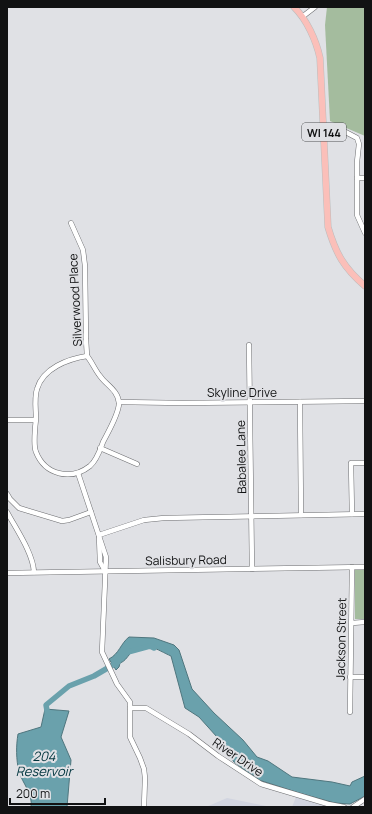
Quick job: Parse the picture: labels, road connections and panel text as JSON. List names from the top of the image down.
{
  "streets": {
    "main road": ["WI 144"],
    "street": [
      "Silverwood Place",
      "Skyline Drive",
      "Babalee Lane",
      "Salisbury Road",
      "Jackson Street",
      "River Drive"
    ]
  },
  "crossings": [
    ["Silverwood Place", "Skyline Drive"],
    ["Skyline Drive", "Babalee Lane"],
    ["Babalee Lane", "Salisbury Road"],
    ["Salisbury Road", "Jackson Street"]
  ],
  "water": ["204 Reservoir"],
  "scale_bar": "200 m"
}
